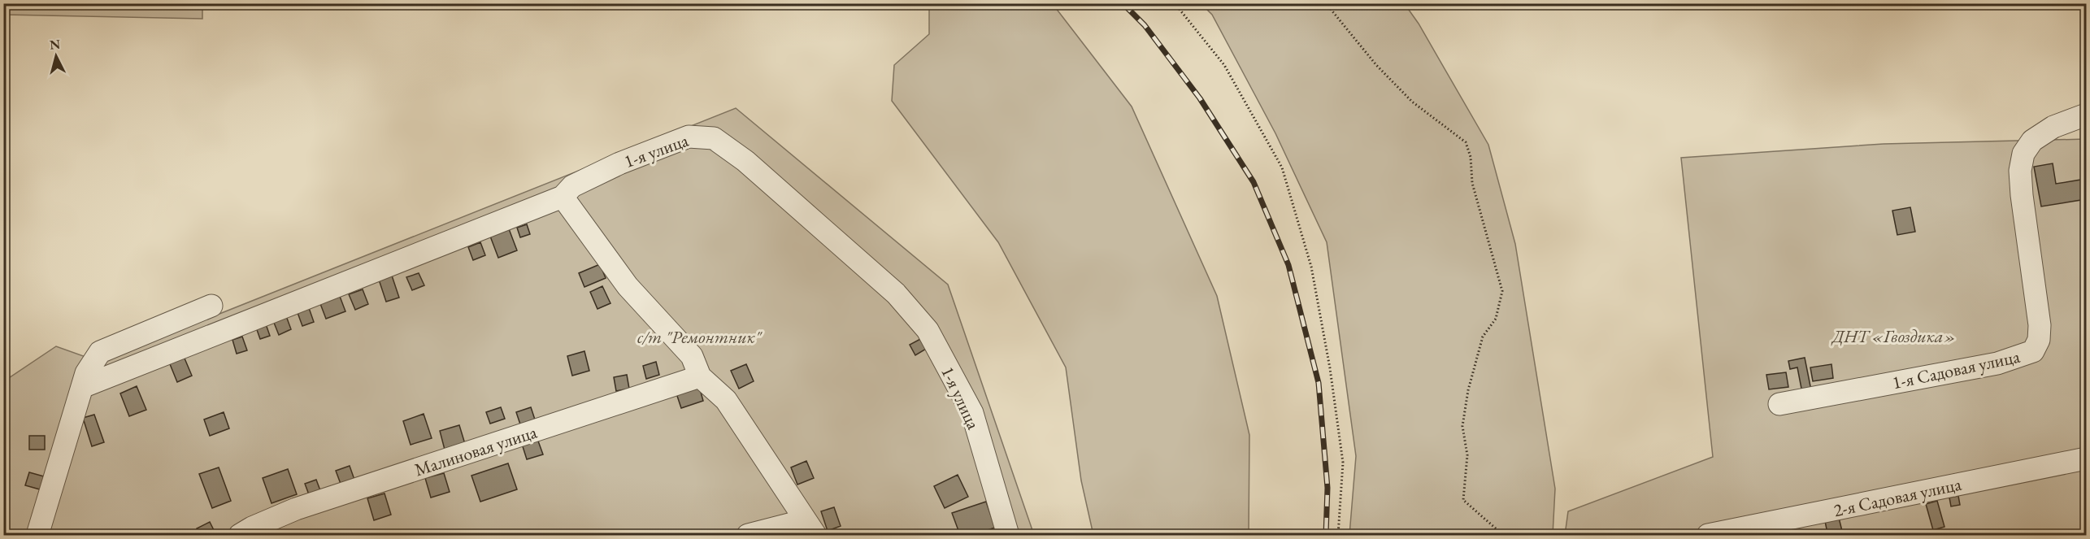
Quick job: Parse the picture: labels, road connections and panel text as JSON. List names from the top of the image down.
{
  "streets": {
    "street": [
      "1-я улица",
      "1-я Садовая улица",
      "Малиновая улица",
      "2-я Садовая улица"
    ]
  },
  "parks": ["ДНТ «Гвоздика»", "с/т \"Ремонтник\""],
  "north": "top"
}
